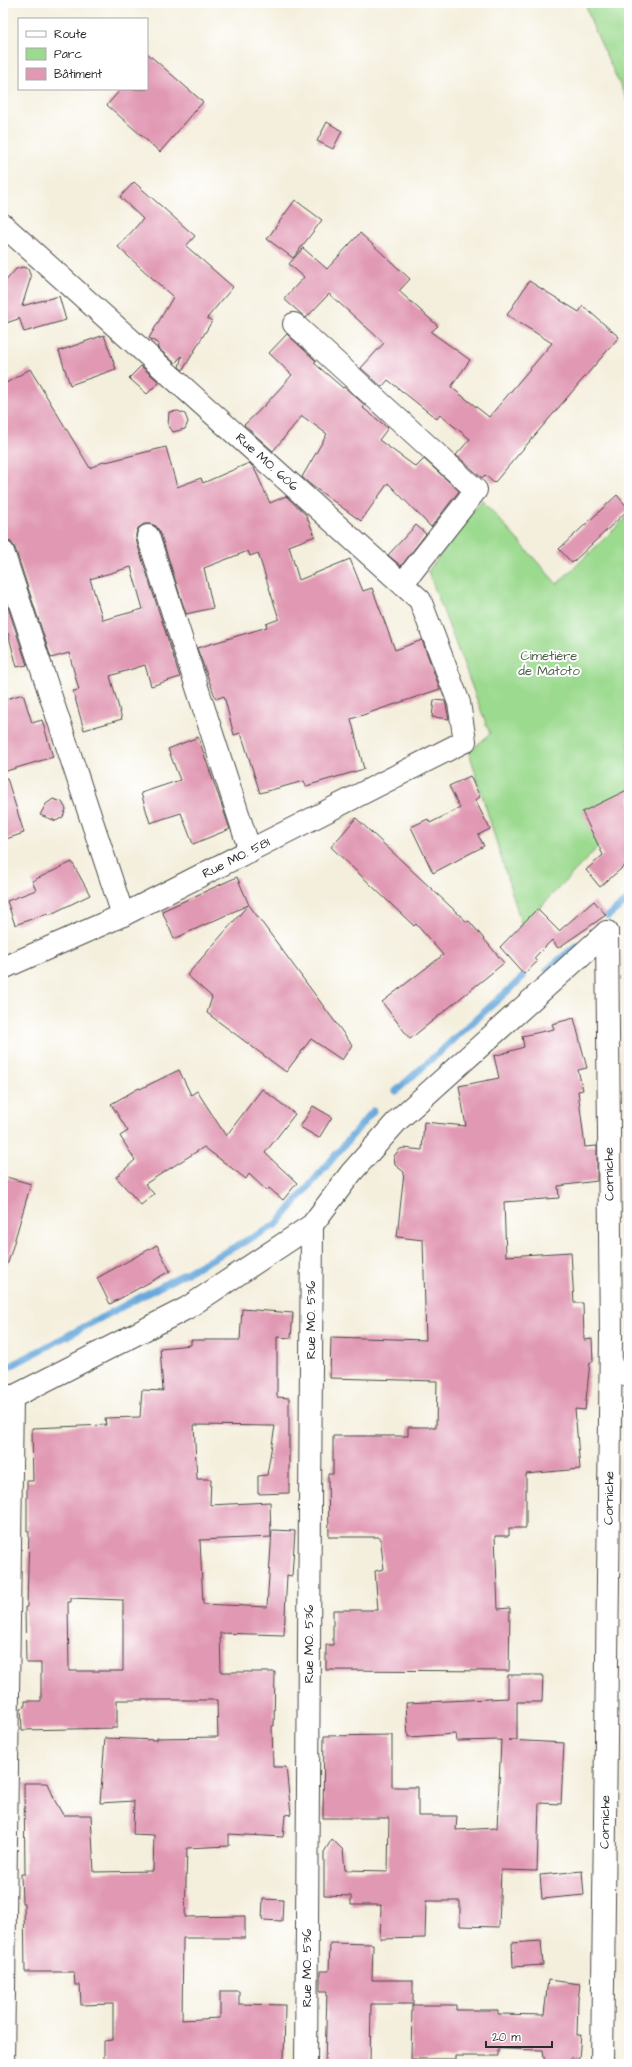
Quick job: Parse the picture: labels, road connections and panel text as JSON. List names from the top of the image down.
{
  "streets": {
    "street": [
      "Rue MO. 606",
      "Rue MO. 581",
      "Corniche",
      "Rue MO. 536"
    ]
  },
  "crossings": [
    ["Rue MO. 606", "Rue MO. 581"],
    ["Corniche", "Rue MO. 536"]
  ],
  "parks": ["Cimetière de Matoto"],
  "legend": ["Route", "Parc", "Bâtiment"],
  "scale_bar": "20 m"
}
